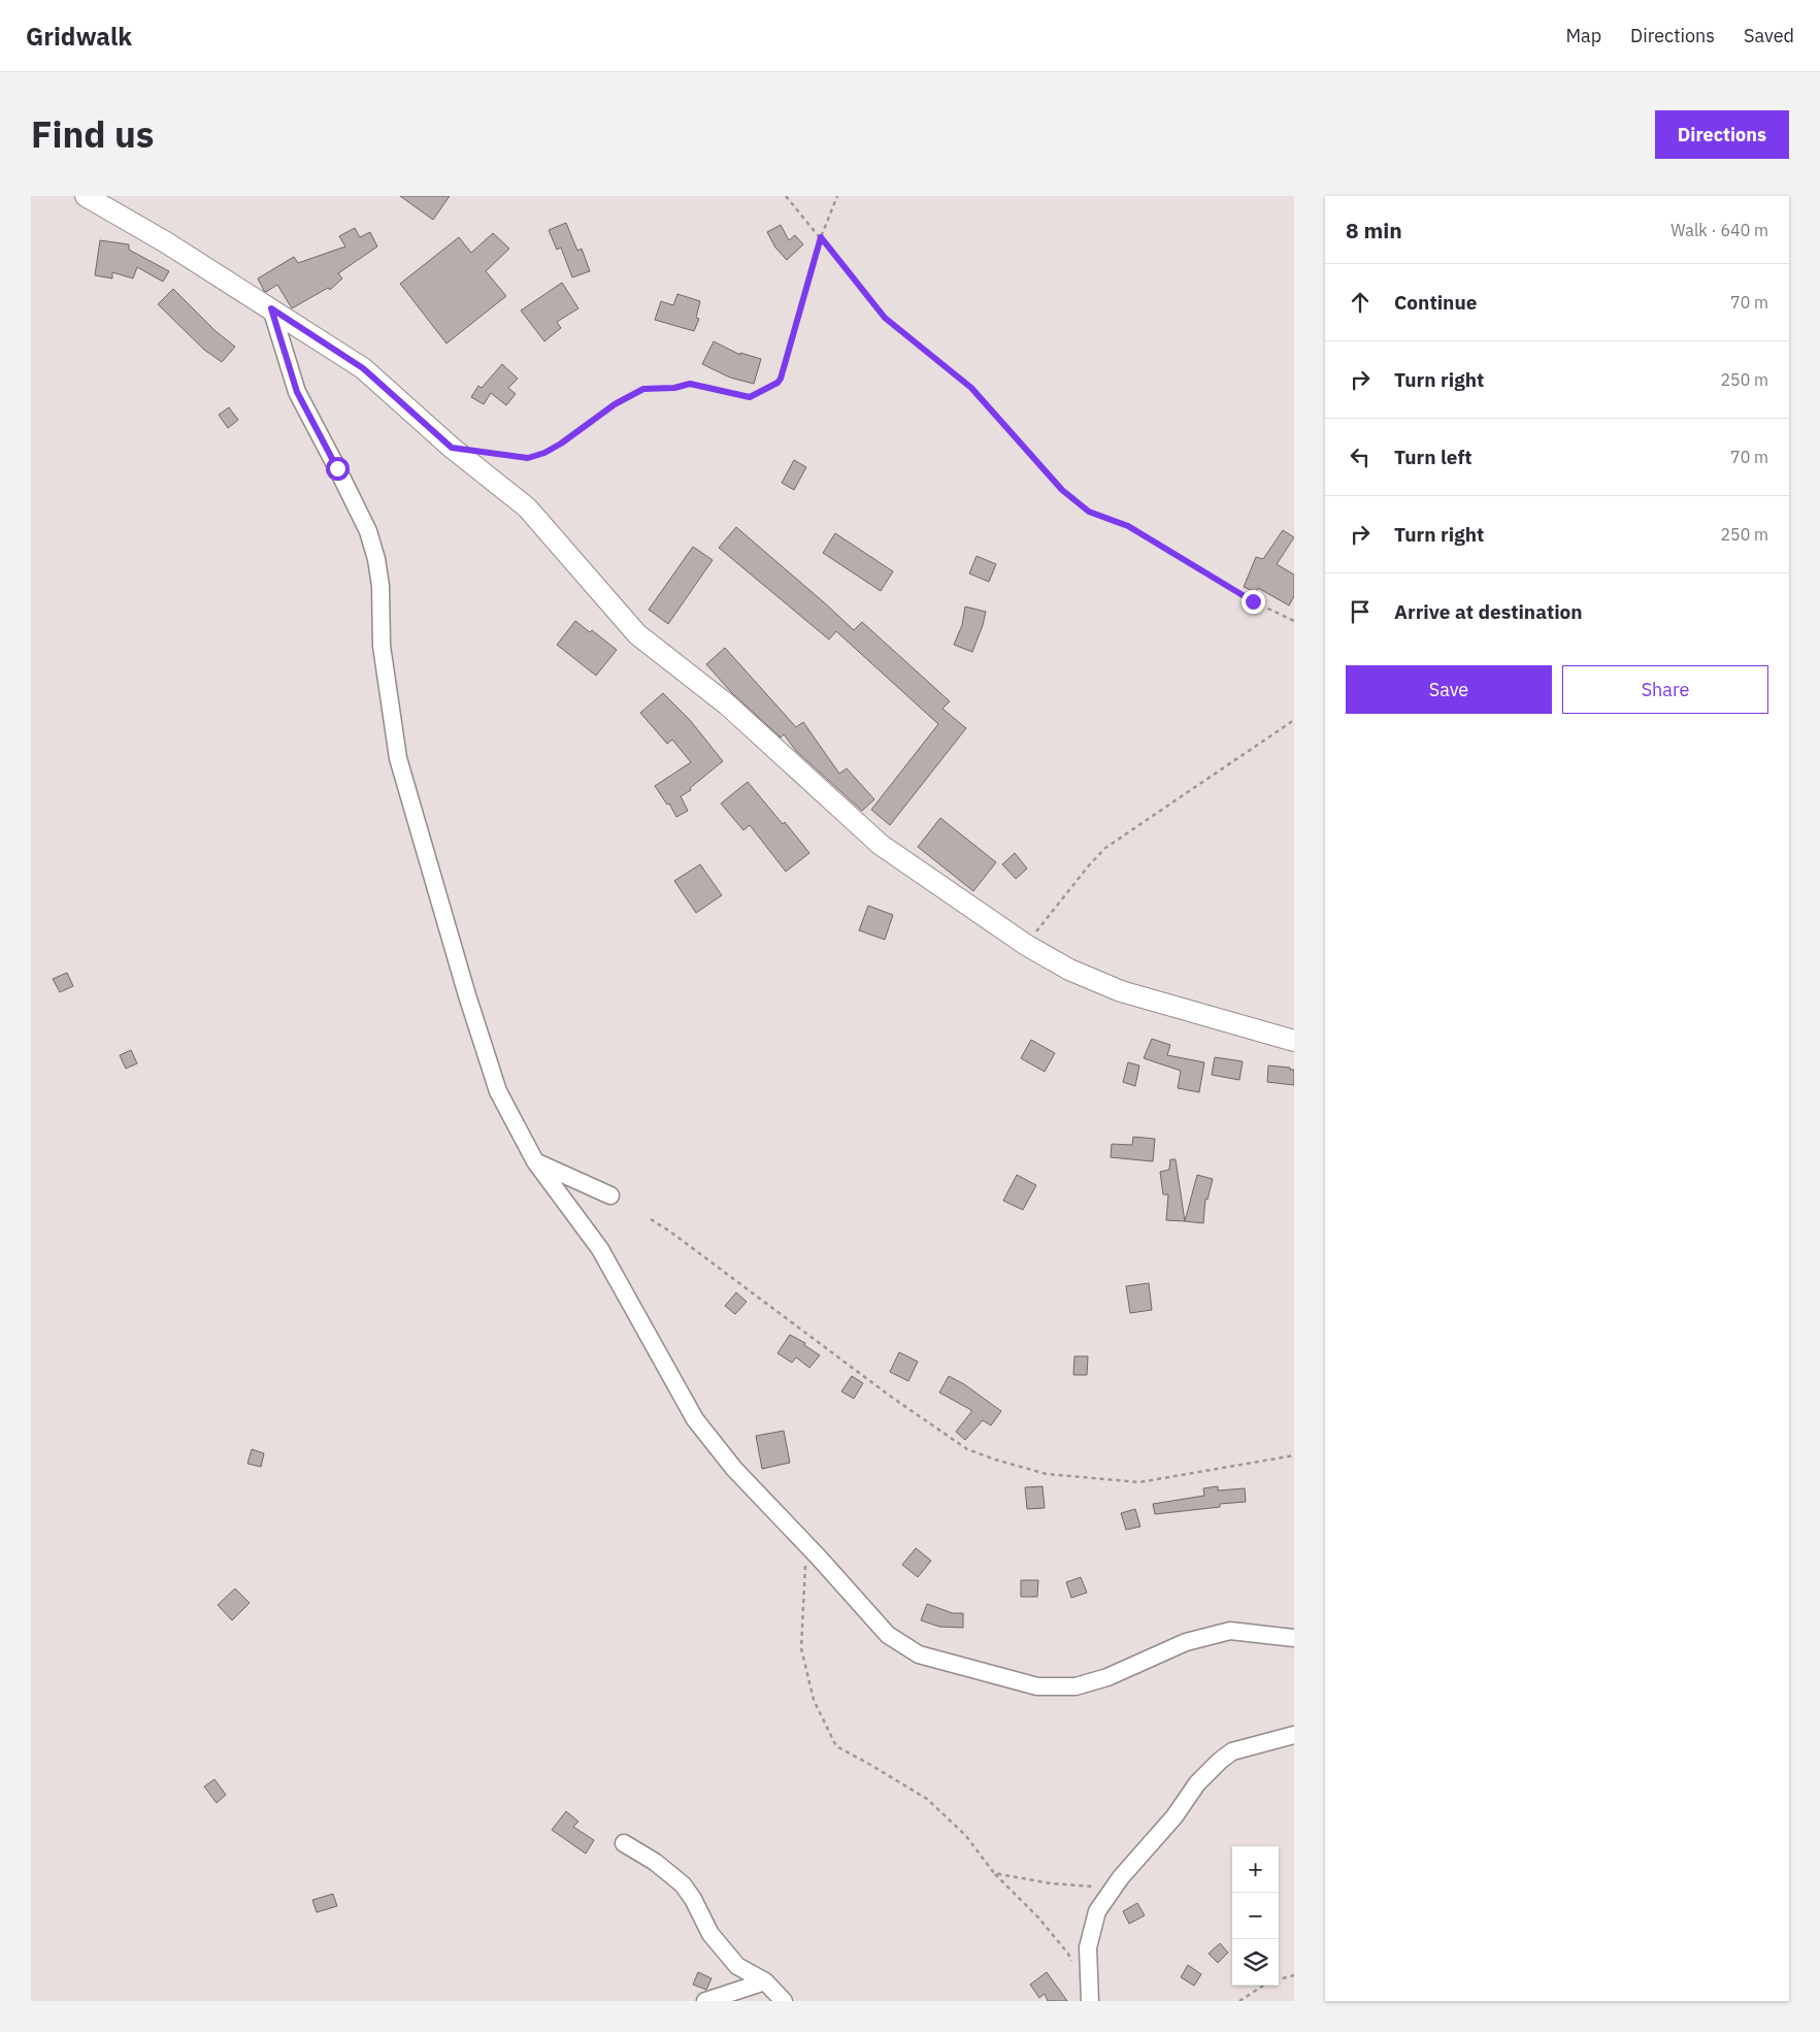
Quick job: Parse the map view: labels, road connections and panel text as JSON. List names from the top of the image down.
{
  "page": {
    "header": "Gridwalk",
    "nav": ["Map", "Directions", "Saved"],
    "title": "Find us",
    "buttons": [
      "Directions",
      ["Save", "Share"]
    ],
    "heading": ["8 min", "Walk · 640 m"],
    "list": [
      ["Continue", "70 m"],
      ["Turn right", "250 m"],
      ["Turn left", "70 m"],
      ["Turn right", "250 m"],
      "Arrive at destination"
    ],
    "map_buttons": ["+", "−"]
  }
}
